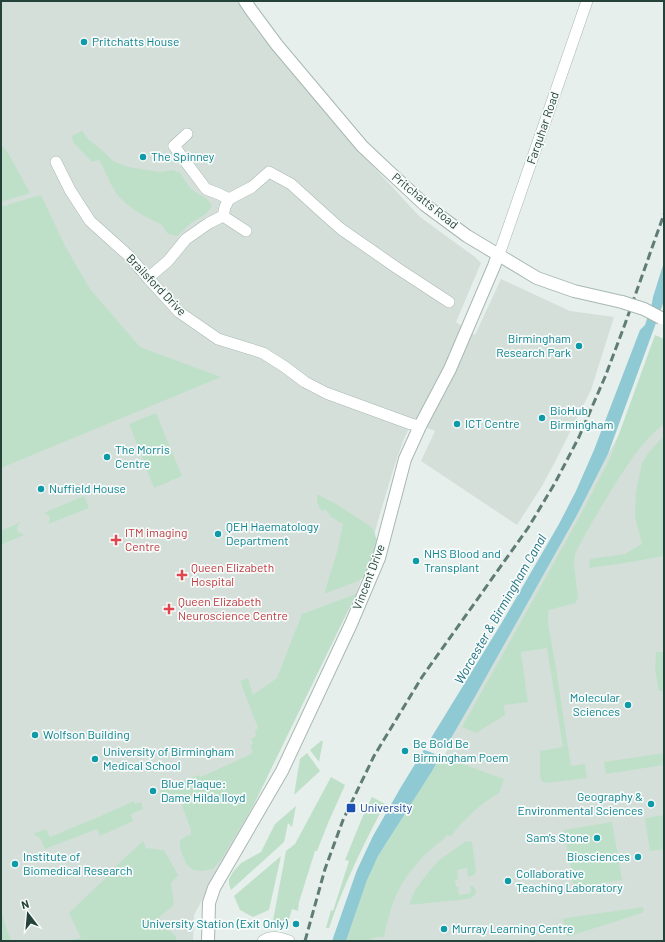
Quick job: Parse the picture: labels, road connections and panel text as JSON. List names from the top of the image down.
{
  "streets": {
    "street": [
      "Farquhar Road",
      "Pritchatts Road",
      "Brailsford Drive",
      "Vincent Drive"
    ]
  },
  "crossings": [
    ["Farquhar Road", "Pritchatts Road"],
    ["Farquhar Road", "Vincent Drive"],
    ["Pritchatts Road", "Vincent Drive"],
    ["Brailsford Drive", "Vincent Drive"]
  ],
  "water": ["Worcester & Birmingham Canal"],
  "places": {
    "other": [
      "Pritchatts House",
      "The Spinney",
      "Birmingham Research Park",
      "BioHub Birmingham",
      "ICT Centre",
      "The Morris Centre",
      "Nuffield House",
      "QEH Haematology Department",
      "NHS Blood and Transplant",
      "Molecular Sciences",
      "Wolfson Building",
      "Be Bold Be Birmingham Poem",
      "University of Birmingham Medical School",
      "Blue Plaque: Dame Hilda lloyd",
      "Geography & Environmental Sciences",
      "Sam's Stone",
      "Biosciences",
      "Institute of Biomedical Research",
      "Collaborative Teaching Laboratory",
      "University Station (Exit Only)",
      "Murray Learning Centre"
    ],
    "health": ["ITM imaging Centre", "Queen Elizabeth Hospital", "Queen Elizabeth Neuroscience Centre"],
    "transit": ["University"]
  },
  "north": "top"
}
